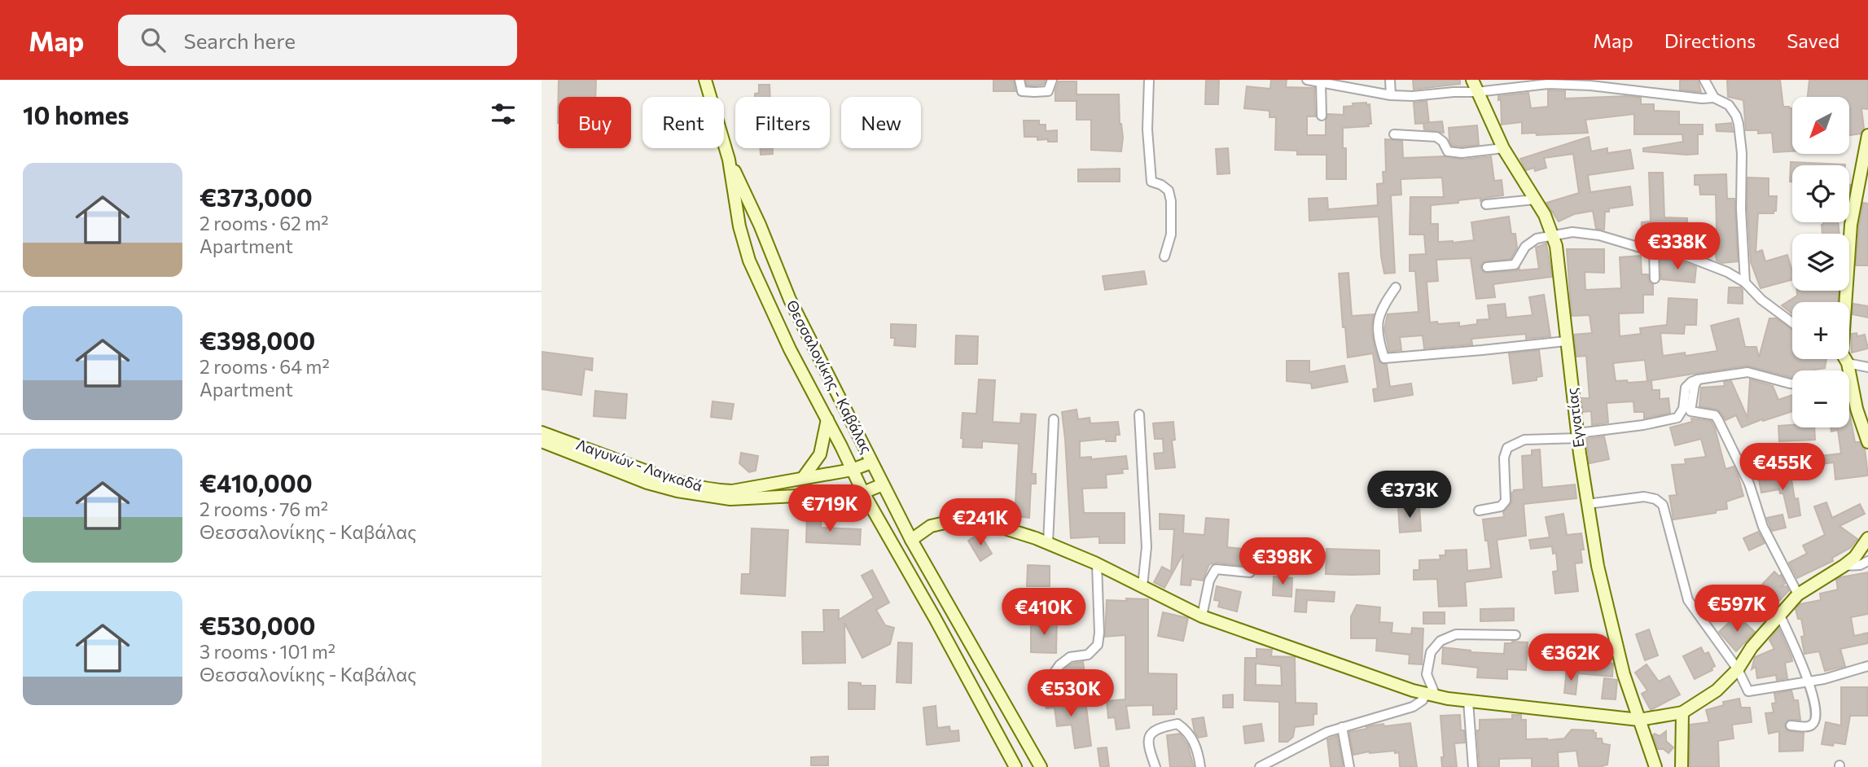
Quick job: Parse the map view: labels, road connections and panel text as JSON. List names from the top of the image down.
{
  "streets": {
    "main road": ["Θεσσαλονίκης - Καβάλας", "Εγνατίας", "Λαγυνών - Λαγκαδά"]
  },
  "crossings": [
    ["Θεσσαλονίκης - Καβάλας", "Λαγυνών - Λαγκαδά"]
  ],
  "north": "bottom left",
  "page": {
    "header": "Map",
    "search": "Search here",
    "nav": ["Map", "Directions", "Saved"],
    "heading": "10 homes",
    "map_buttons": ["+", "−"],
    "chip": [
      "Buy",
      "Rent",
      "Filters",
      "New"
    ],
    "list": [
      {
        "name": "€373,000",
        "note": "2 rooms · 62 m² · Apartment"
      },
      {
        "name": "€398,000",
        "note": "2 rooms · 64 m² · Apartment"
      },
      {
        "name": "€410,000",
        "note": "2 rooms · 76 m² · Θεσσαλονίκης - Καβάλας"
      },
      {
        "name": "€530,000",
        "note": "3 rooms · 101 m² · Θεσσαλονίκης - Καβάλας"
      }
    ],
    "price": [
      "€338K",
      "€455K",
      "€373K",
      "€719K",
      "€241K",
      "€398K",
      "€597K",
      "€410K",
      "€362K",
      "€530K"
    ]
  }
}
